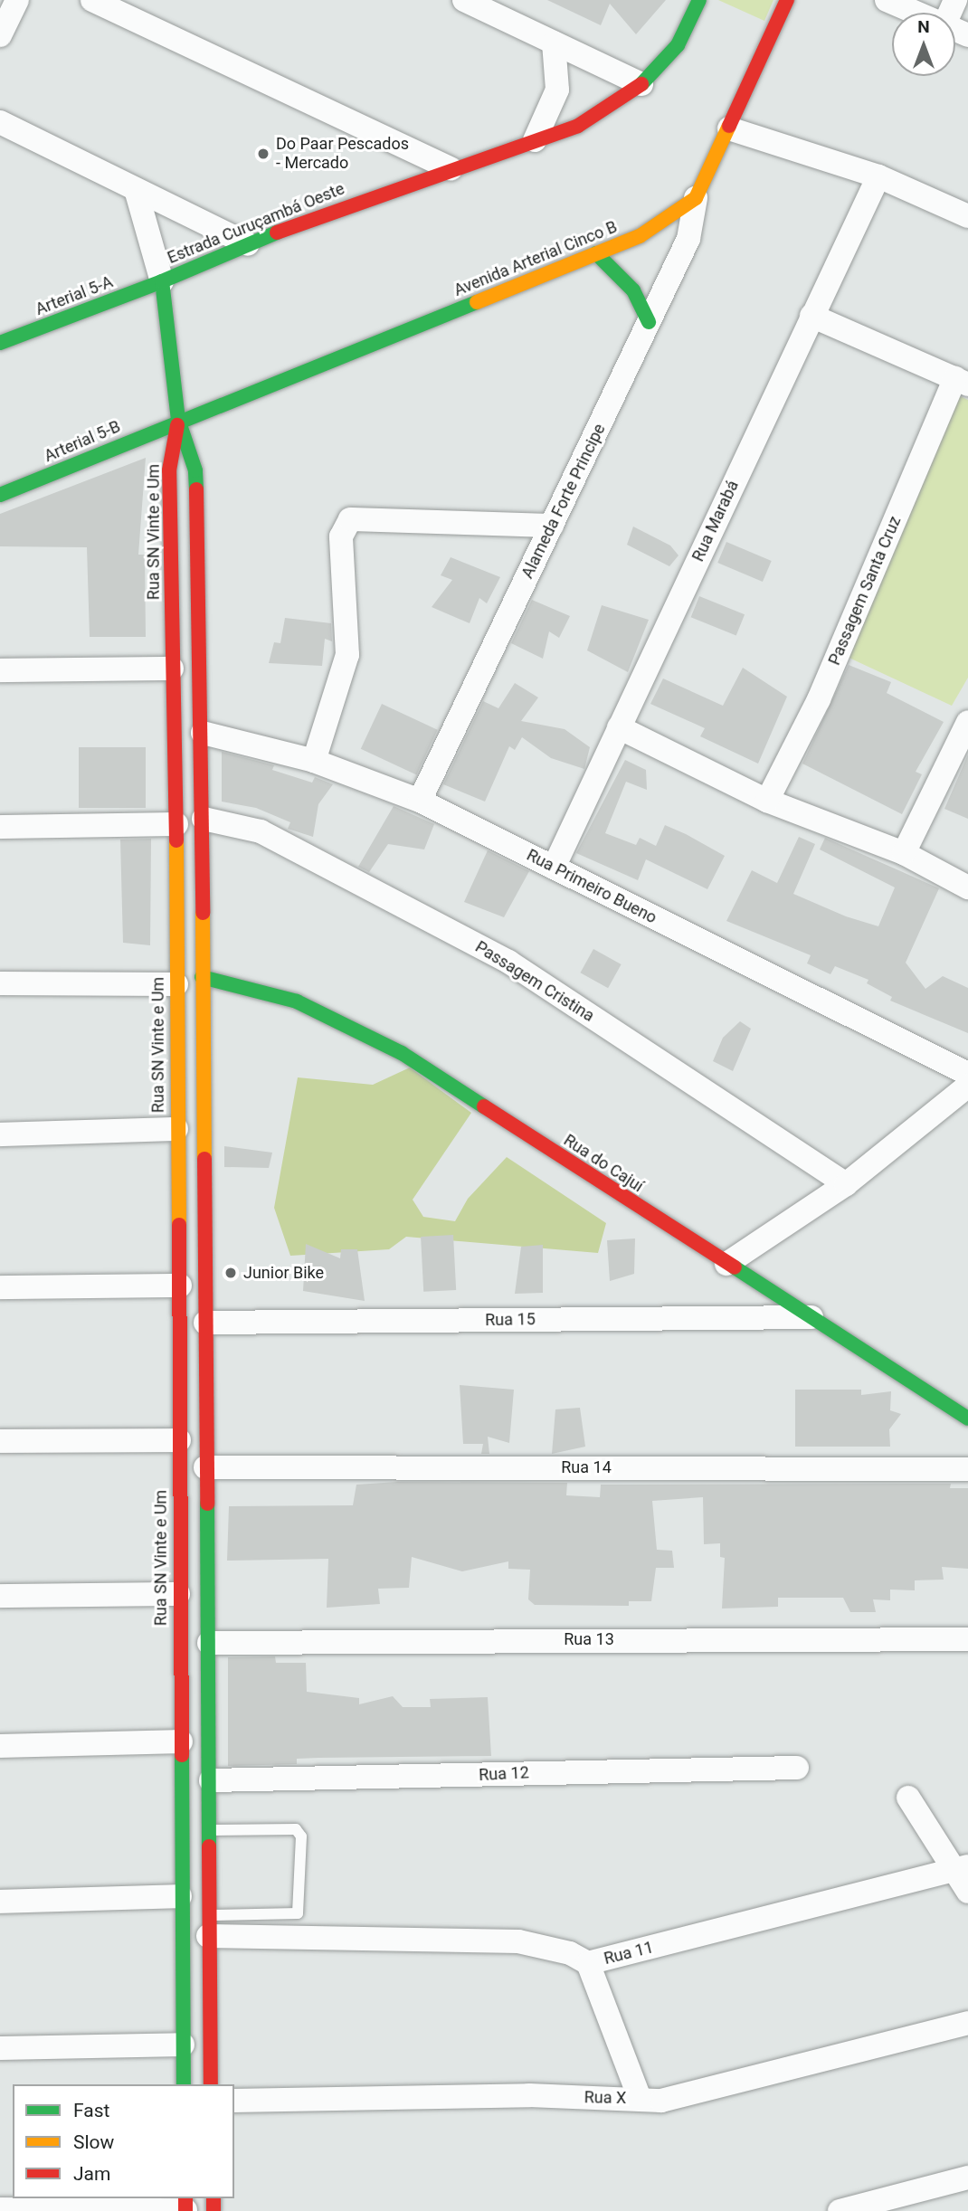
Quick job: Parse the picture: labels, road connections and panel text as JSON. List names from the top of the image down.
{
  "streets": {
    "main road": [
      "Estrada Curuçambá Oeste",
      "Avenida Arterial Cinco B",
      "Arterial 5-A",
      "Arterial 5-B",
      "Rua SN Vinte e Um",
      "Rua do Cajuí"
    ],
    "street": [
      "Alameda Forte Principe",
      "Rua Marabá",
      "Passagem Santa Cruz",
      "Rua Primeiro Bueno",
      "Passagem Cristina",
      "Rua 15",
      "Rua 14",
      "Rua 13",
      "Rua 12",
      "Rua 11",
      "Rua X"
    ]
  },
  "crossings": [
    ["Estrada Curuçambá Oeste", "Avenida Arterial Cinco B"],
    ["Estrada Curuçambá Oeste", "Arterial 5-A"],
    ["Estrada Curuçambá Oeste", "Arterial 5-B"],
    ["Estrada Curuçambá Oeste", "Rua SN Vinte e Um"],
    ["Avenida Arterial Cinco B", "Arterial 5-B"],
    ["Avenida Arterial Cinco B", "Alameda Forte Principe"],
    ["Avenida Arterial Cinco B", "Rua SN Vinte e Um"],
    ["Arterial 5-B", "Rua SN Vinte e Um"],
    ["Alameda Forte Principe", "Rua Primeiro Bueno"],
    ["Rua Marabá", "Rua Primeiro Bueno"],
    ["Rua do Cajuí", "Rua 15"]
  ],
  "places": ["Do Paar Pescados - Mercado", "Junior Bike"],
  "legend": ["Fast", "Slow", "Jam"],
  "north": "top"
}
